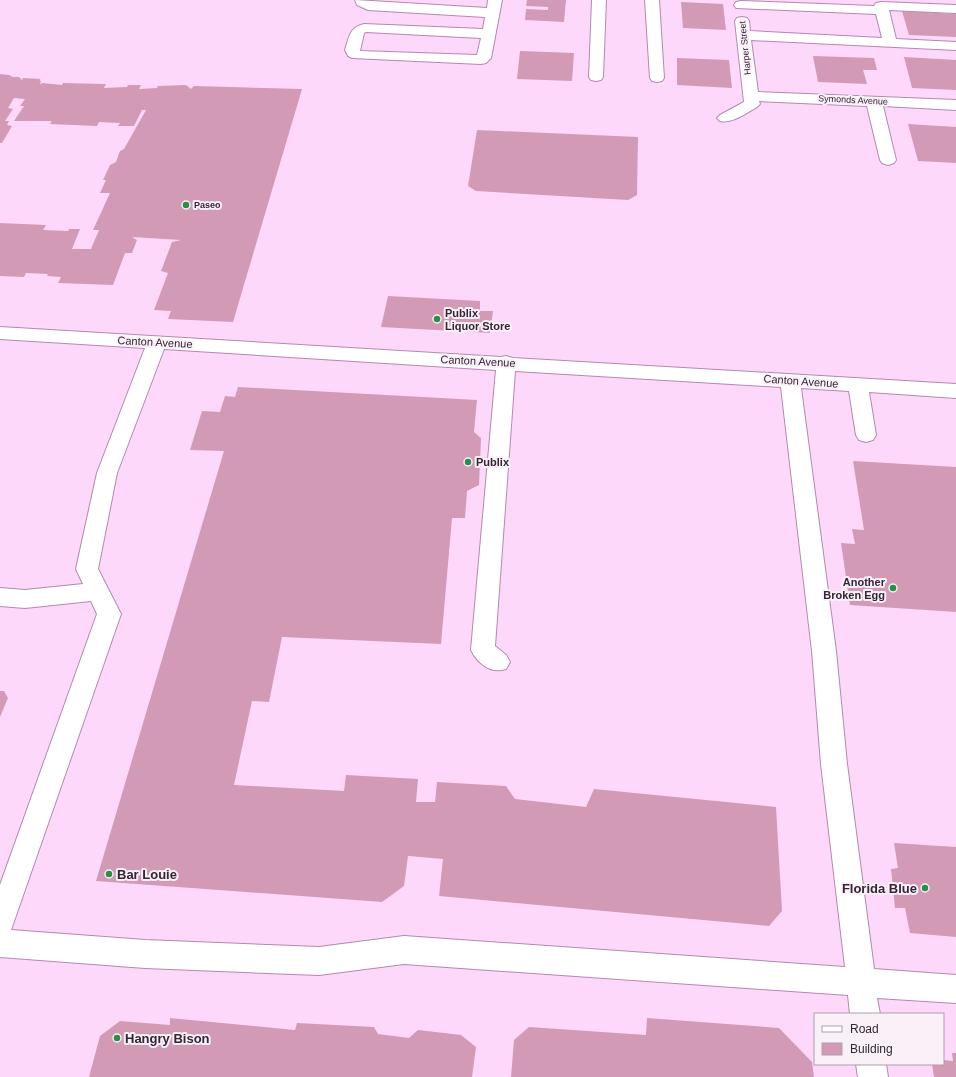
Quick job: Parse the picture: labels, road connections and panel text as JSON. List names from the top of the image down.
{
  "streets": {
    "street": ["Harper Street", "Symonds Avenue", "Canton Avenue"]
  },
  "crossings": [
    ["Harper Street", "Symonds Avenue"]
  ],
  "places": [
    "Paseo",
    "Publix Liquor Store",
    "Publix",
    "Another Broken Egg",
    "Bar Louie",
    "Florida Blue",
    "Hangry Bison"
  ],
  "legend": ["Road", "Building"]
}
